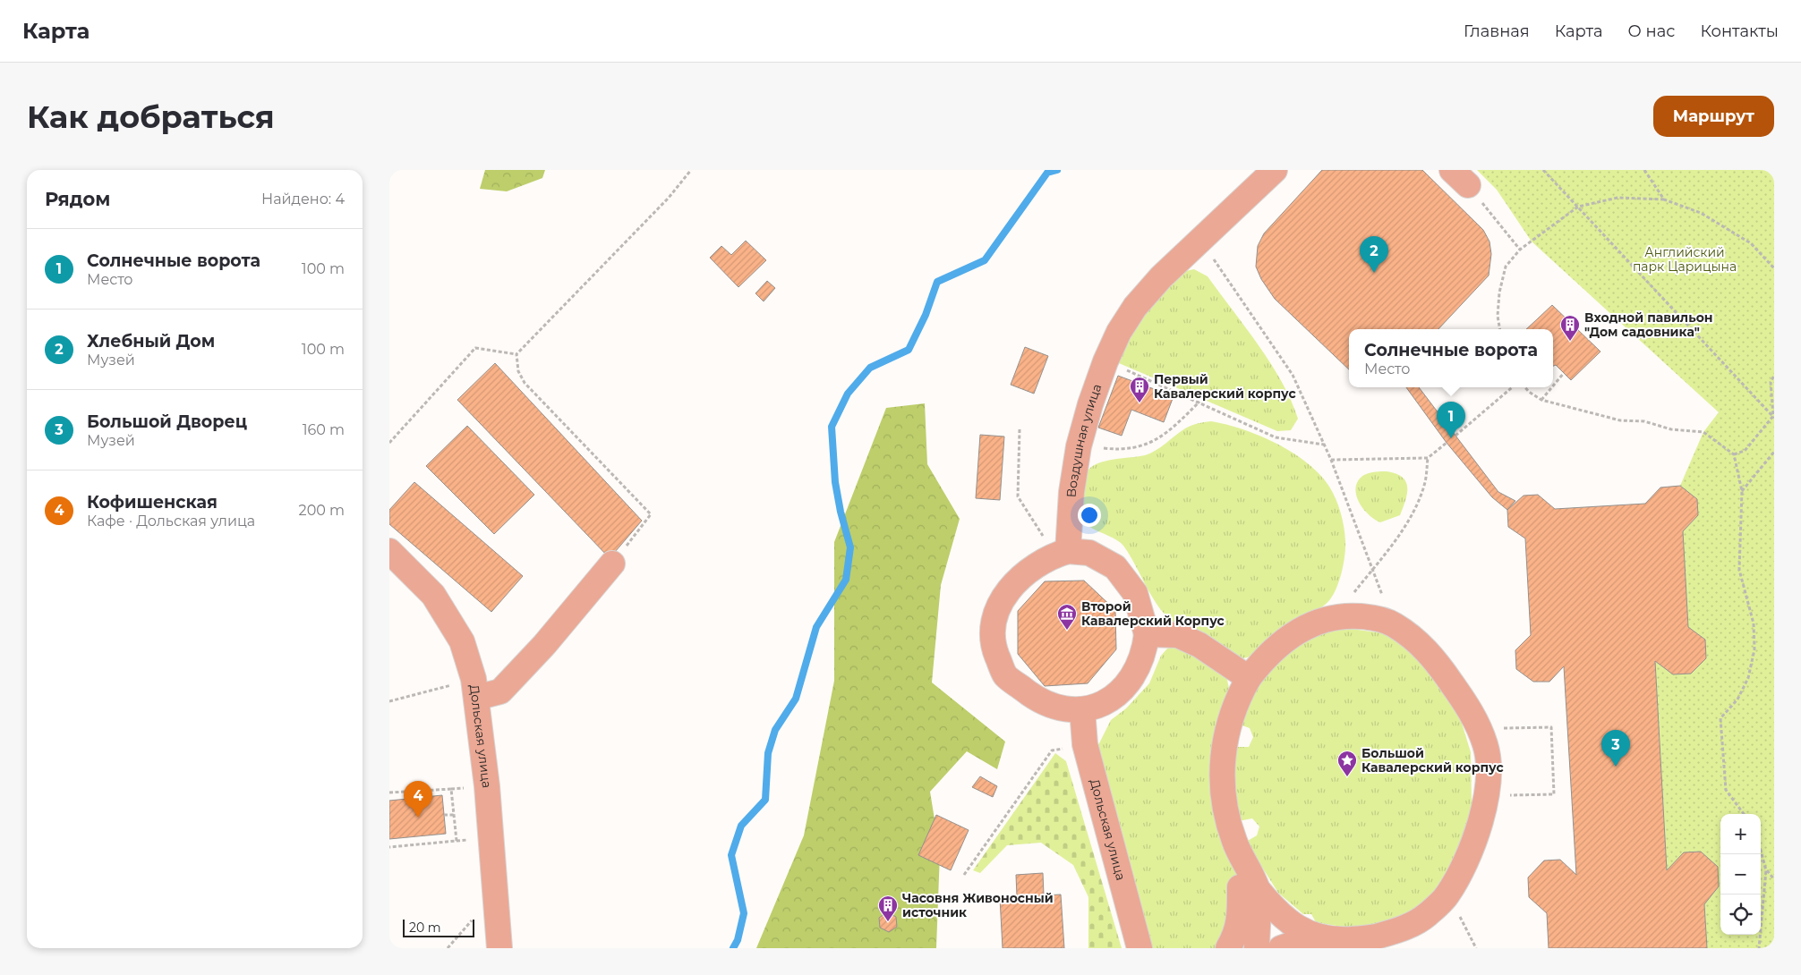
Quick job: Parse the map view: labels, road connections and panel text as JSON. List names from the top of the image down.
{
  "streets": {
    "street": ["Воздушная улица", "Дольская улица"]
  },
  "crossings": [
    ["Воздушная улица", "Дольская улица"]
  ],
  "parks": ["Английский парк Царицына"],
  "places": {
    "building": ["Входной павильон \"Дом садовника\"", "Первый Кавалерский корпус", "Часовня Живоносный источник"],
    "museum": ["Второй Кавалерский Корпус"],
    "place": ["Большой Кавалерский корпус"]
  },
  "scale_bar": "20 m",
  "page": {
    "header": "Карта",
    "nav": [
      "Главная",
      "Карта",
      "О нас",
      "Контакты"
    ],
    "buttons": "Маршрут",
    "title": "Как добраться",
    "heading": ["Рядом", "Найдено: 4"],
    "list": [
      {
        "mark": "1",
        "name": "Солнечные ворота",
        "note": "Место",
        "value": "100 m"
      },
      {
        "mark": "2",
        "name": "Хлебный Дом",
        "note": "Музей",
        "value": "100 m"
      },
      {
        "mark": "3",
        "name": "Большой Дворец",
        "note": "Музей",
        "value": "160 m"
      },
      {
        "mark": "4",
        "name": "Кофишенская",
        "note": "Кафе · Дольская улица",
        "value": "200 m"
      }
    ],
    "pins": [
      "2",
      "1",
      "3",
      "4"
    ],
    "popup": ["Солнечные ворота", "Место"],
    "map_buttons": ["+", "−"],
    "scale": "20 m"
  }
}
